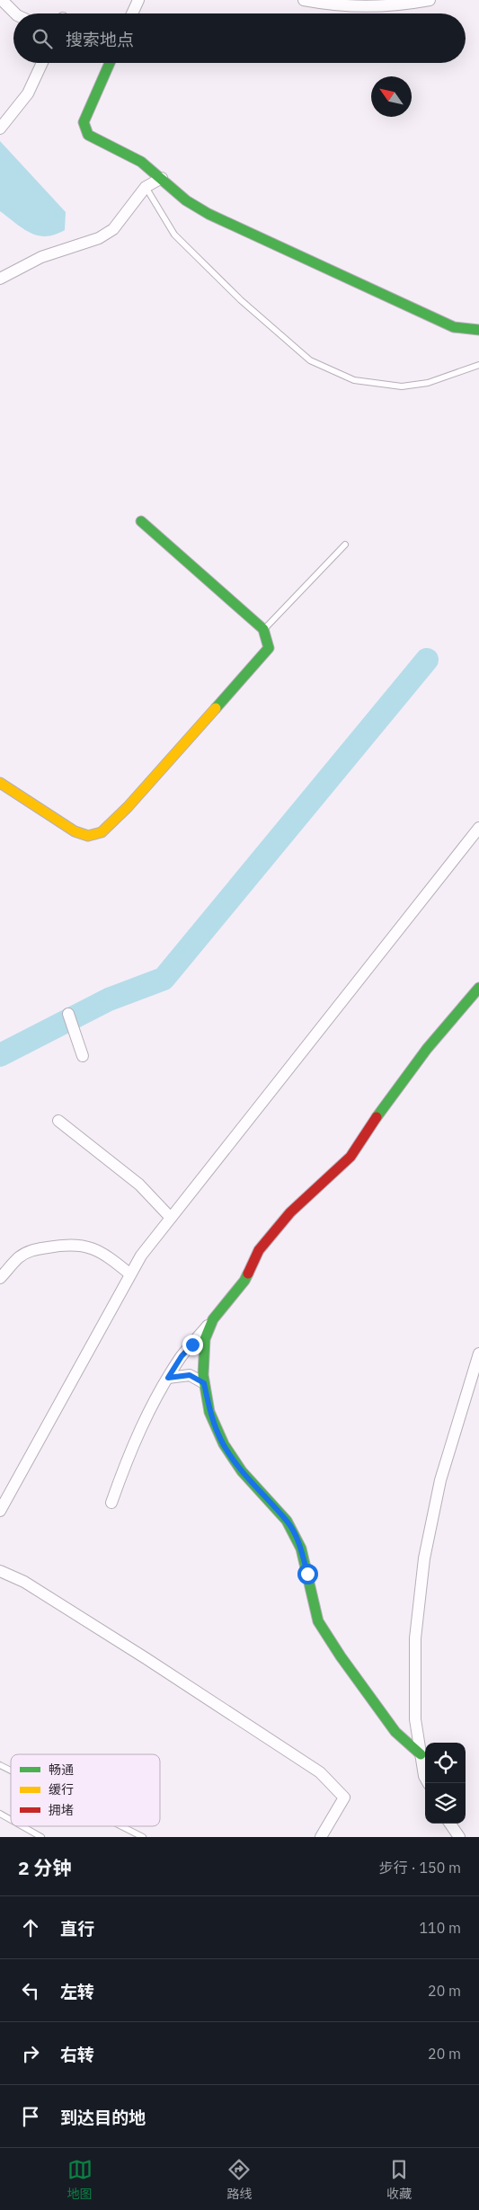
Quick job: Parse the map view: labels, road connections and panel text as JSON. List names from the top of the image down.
{
  "legend": ["畅通", "缓行", "拥堵"],
  "north": "top left",
  "page": {
    "search": "搜索地点",
    "heading": ["2 分钟", "步行 · 150 m"],
    "list": [
      ["直行", "110 m"],
      ["左转", "20 m"],
      ["右转", "20 m"],
      "到达目的地"
    ],
    "nav": ["地图", "路线", "收藏"]
  }
}
